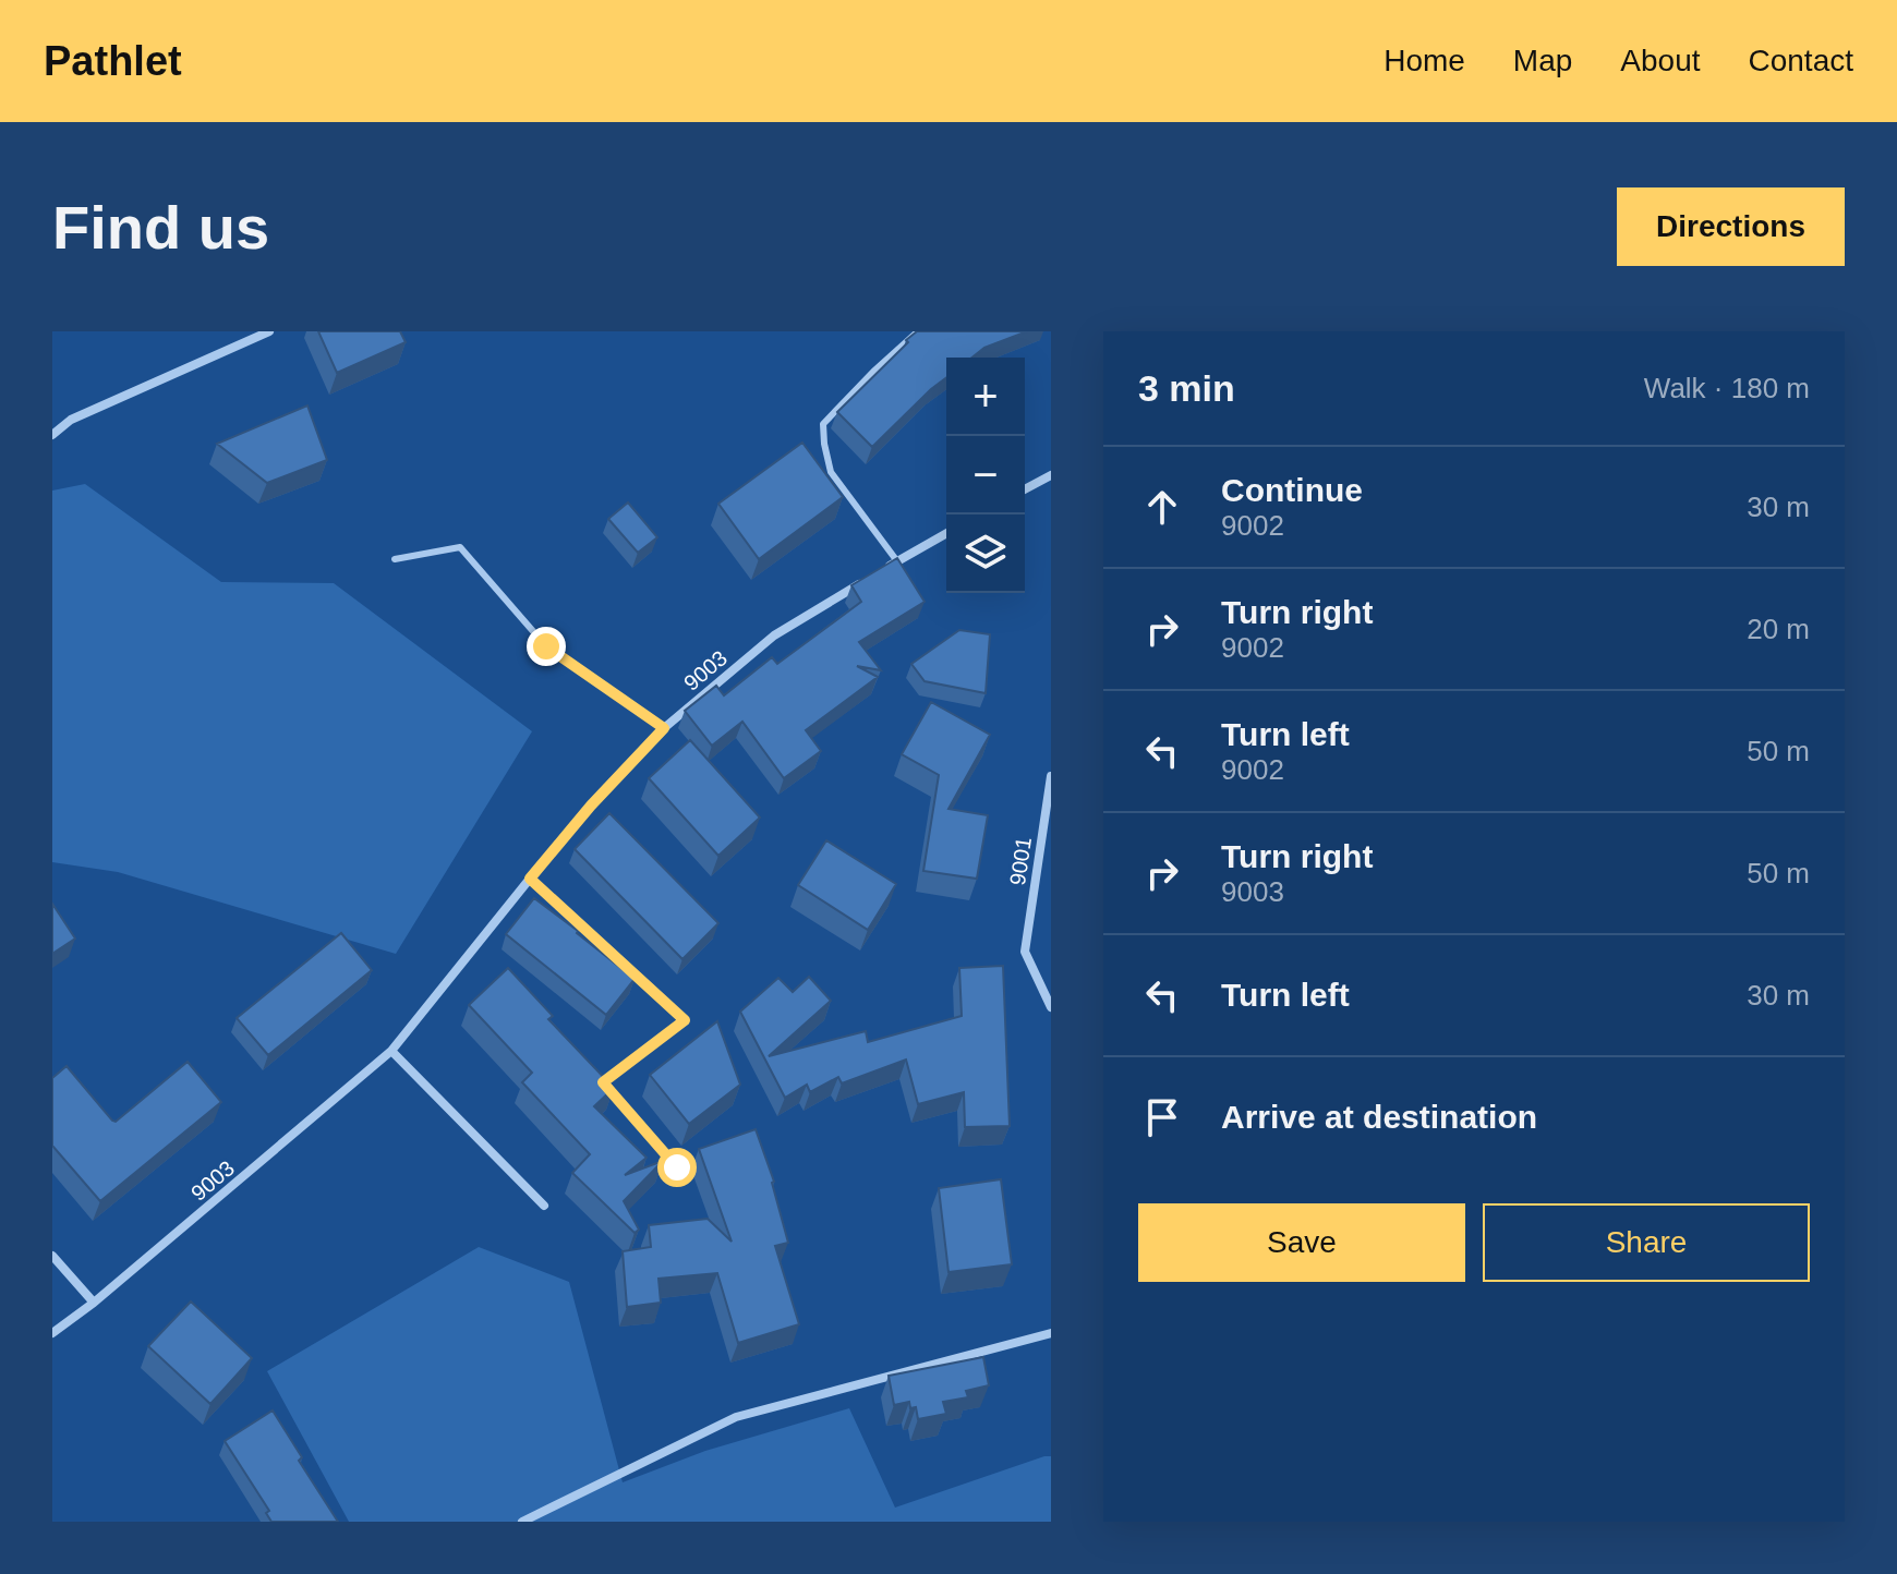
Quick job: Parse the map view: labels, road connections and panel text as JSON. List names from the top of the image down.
{
  "streets": {
    "street": ["9003", "9001"]
  },
  "page": {
    "header": "Pathlet",
    "nav": [
      "Home",
      "Map",
      "About",
      "Contact"
    ],
    "buttons": [
      "Directions",
      ["Save", "Share"]
    ],
    "title": "Find us",
    "heading": ["3 min", "Walk · 180 m"],
    "map_buttons": ["+", "−"],
    "list": [
      ["Continue", "9002", "30 m"],
      ["Turn right", "9002", "20 m"],
      ["Turn left", "9002", "50 m"],
      ["Turn right", "9003", "50 m"],
      ["Turn left", "30 m"],
      "Arrive at destination"
    ]
  }
}
